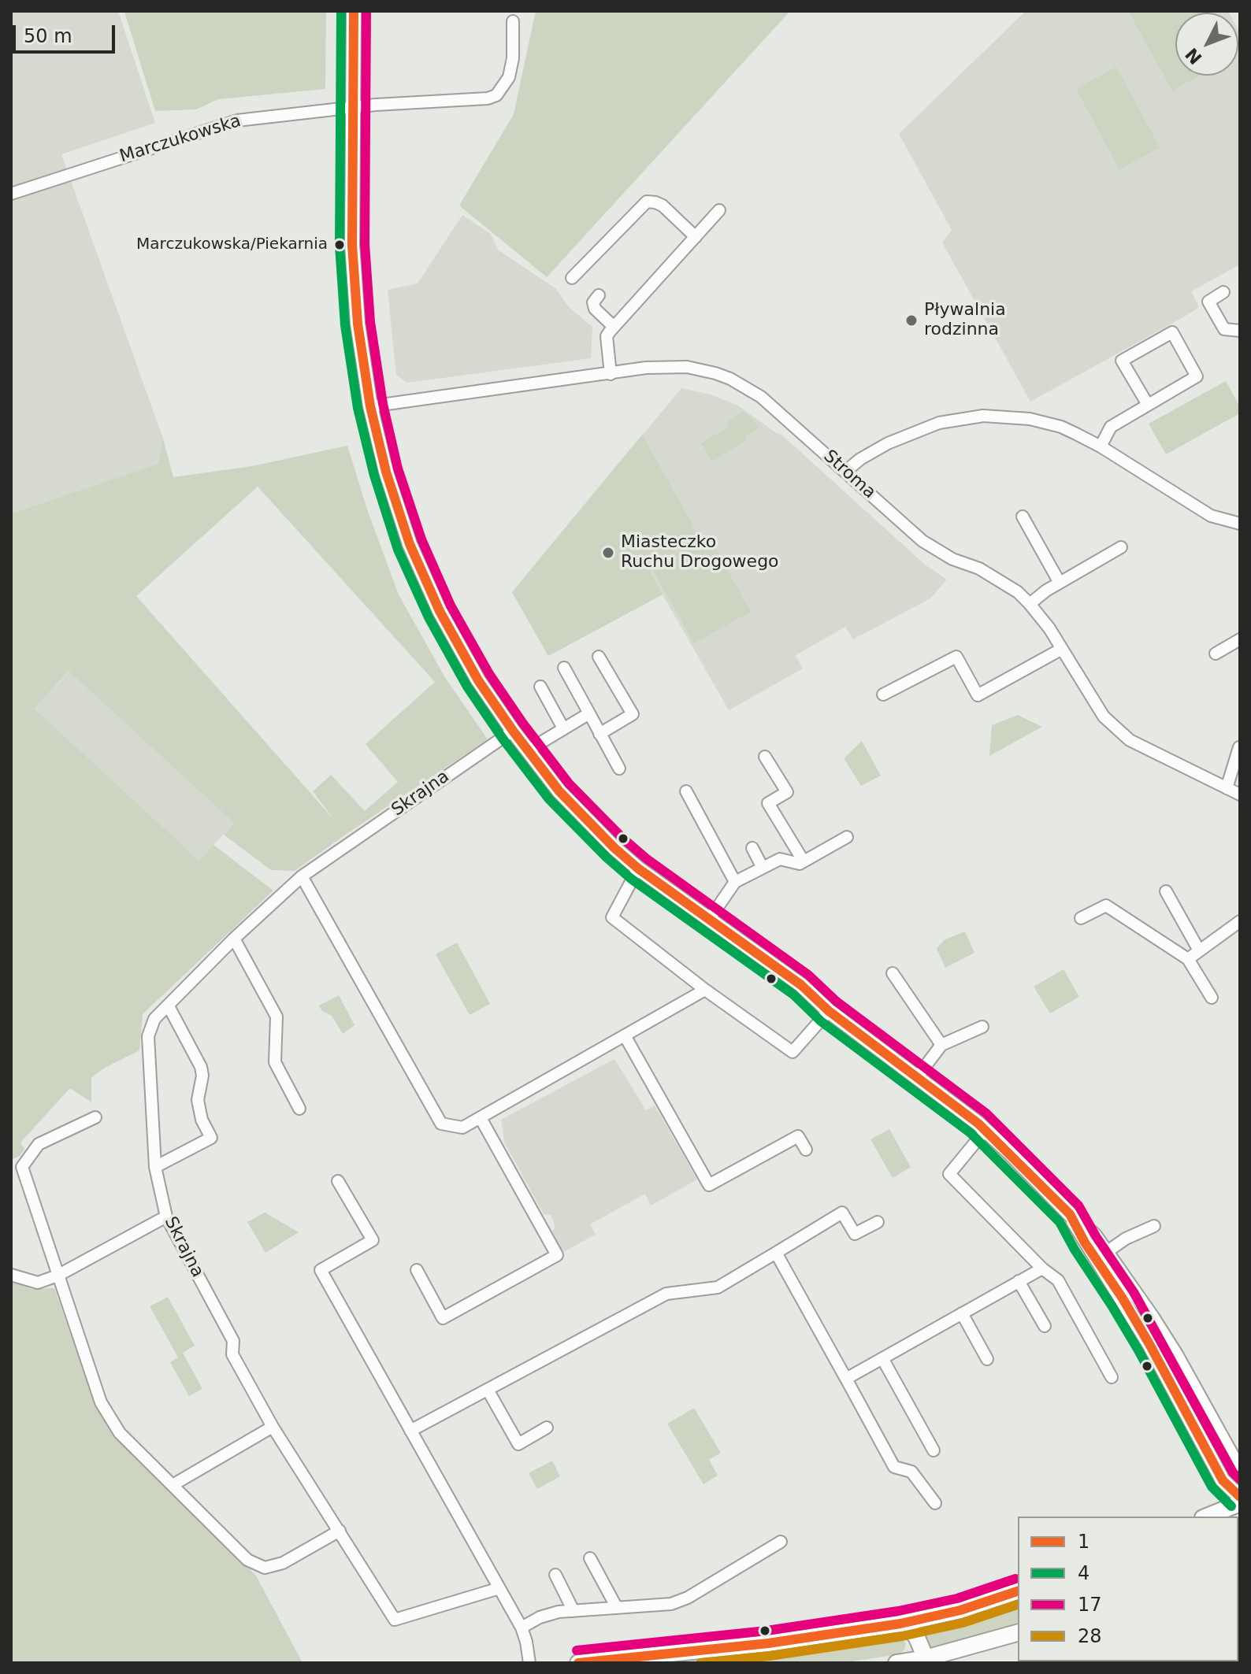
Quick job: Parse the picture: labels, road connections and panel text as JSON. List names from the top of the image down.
{
  "streets": {
    "street": ["Marczukowska", "Stroma", "Skrajna"]
  },
  "places": ["Marczukowska/Piekarnia", "Pływalnia rodzinna", "Miasteczko Ruchu Drogowego"],
  "lines": [
    "transit line 1",
    "transit line 4",
    "transit line 17",
    "transit line 28"
  ],
  "legend": [
    "1",
    "4",
    "17",
    "28"
  ],
  "scale_bar": "50 m",
  "north": "bottom left"
}
